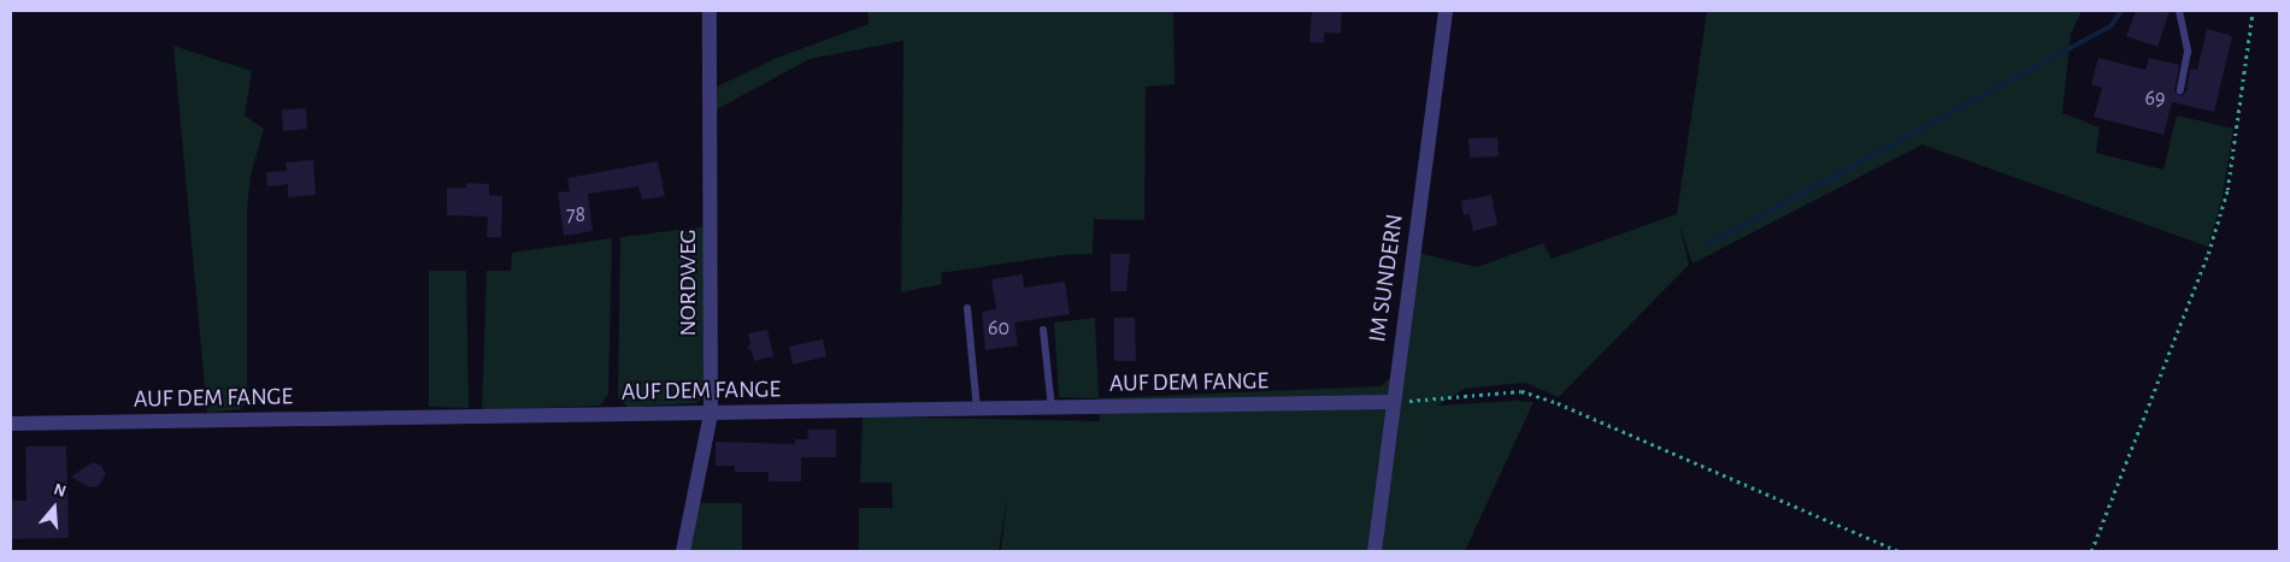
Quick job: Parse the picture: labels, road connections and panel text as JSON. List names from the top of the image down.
{
  "streets": {
    "street": ["IM SUNDERN", "NORDWEG", "AUF DEM FANGE"]
  },
  "crossings": [
    ["IM SUNDERN", "AUF DEM FANGE"],
    ["NORDWEG", "AUF DEM FANGE"]
  ],
  "house_numbers": ["69", "78", "60"],
  "north": "top"
}
